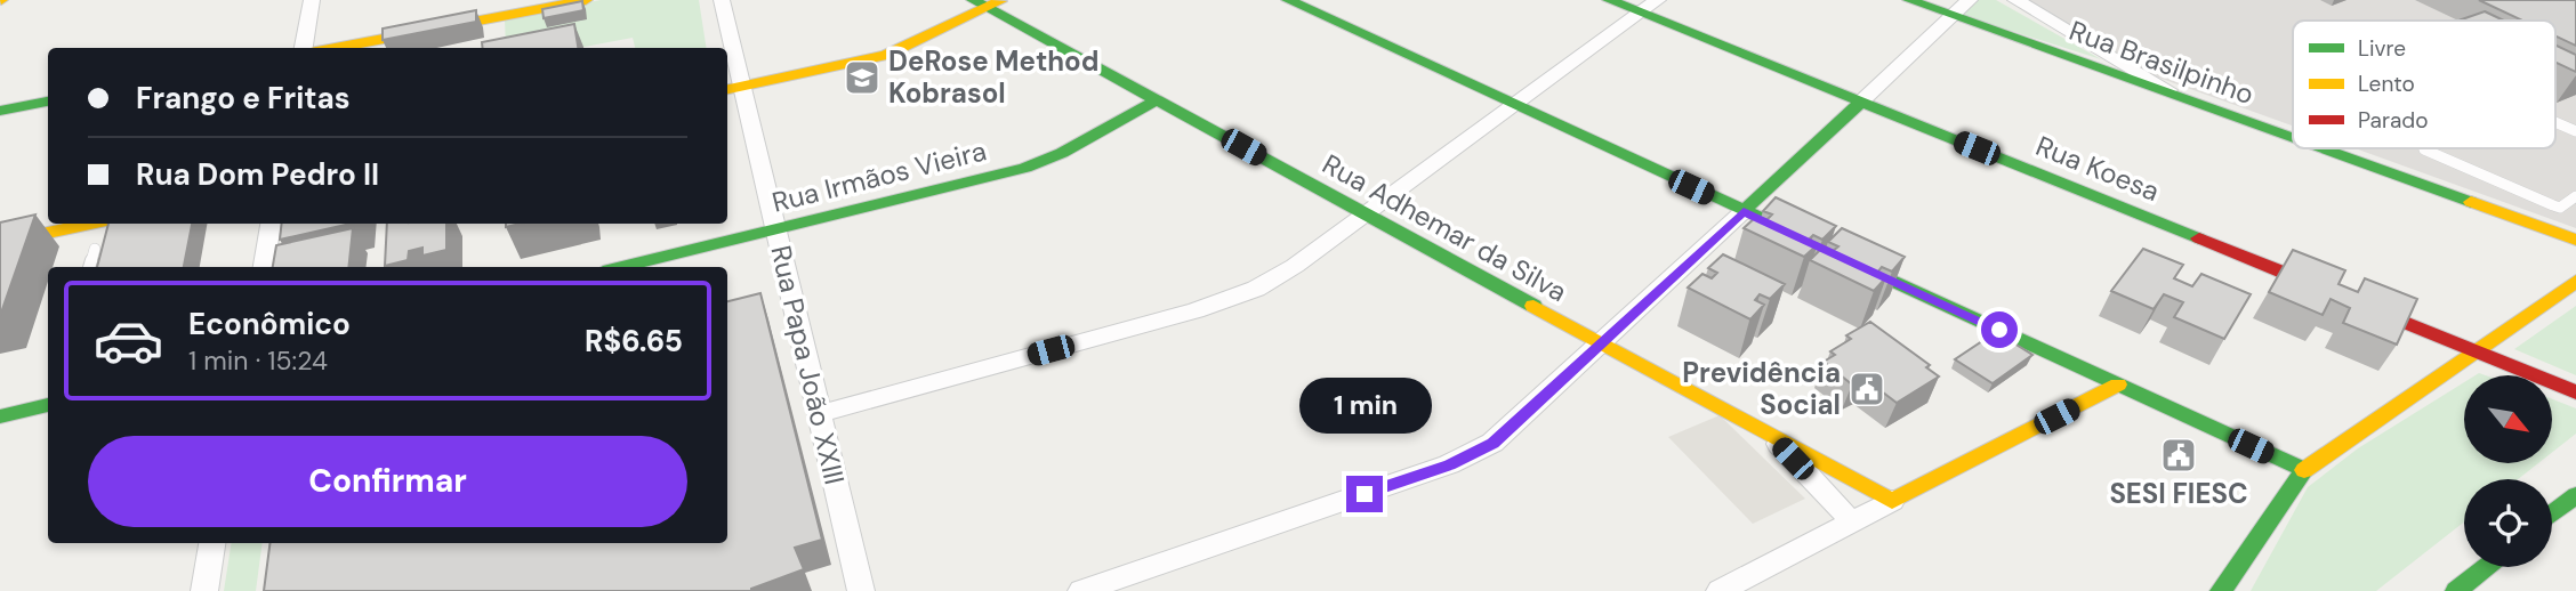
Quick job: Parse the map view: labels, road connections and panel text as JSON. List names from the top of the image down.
{
  "streets": {
    "main road": [
      "Rua Brasilpinho",
      "Rua Koesa",
      "Rua Irmãos Vieira",
      "Rua Adhemar da Silva"
    ],
    "street": ["Rua Papa João XXIII"]
  },
  "crossings": [
    ["Rua Irmãos Vieira", "Rua Adhemar da Silva"],
    ["Rua Irmãos Vieira", "Rua Papa João XXIII"]
  ],
  "places": {
    "school or university": ["DeRose Method Kobrasol"],
    "public building": ["Previdência Social", "SESI FIESC"]
  },
  "legend": ["Livre", "Lento", "Parado"],
  "north": "bottom right",
  "page": {
    "banner": ["Frango e Fritas", "Rua Dom Pedro II"],
    "list": [
      {
        "name": "Econômico",
        "note": "1 min · 15:24",
        "value": "R$6.65"
      }
    ],
    "bubble": "1 min",
    "buttons": "Confirmar"
  }
}
